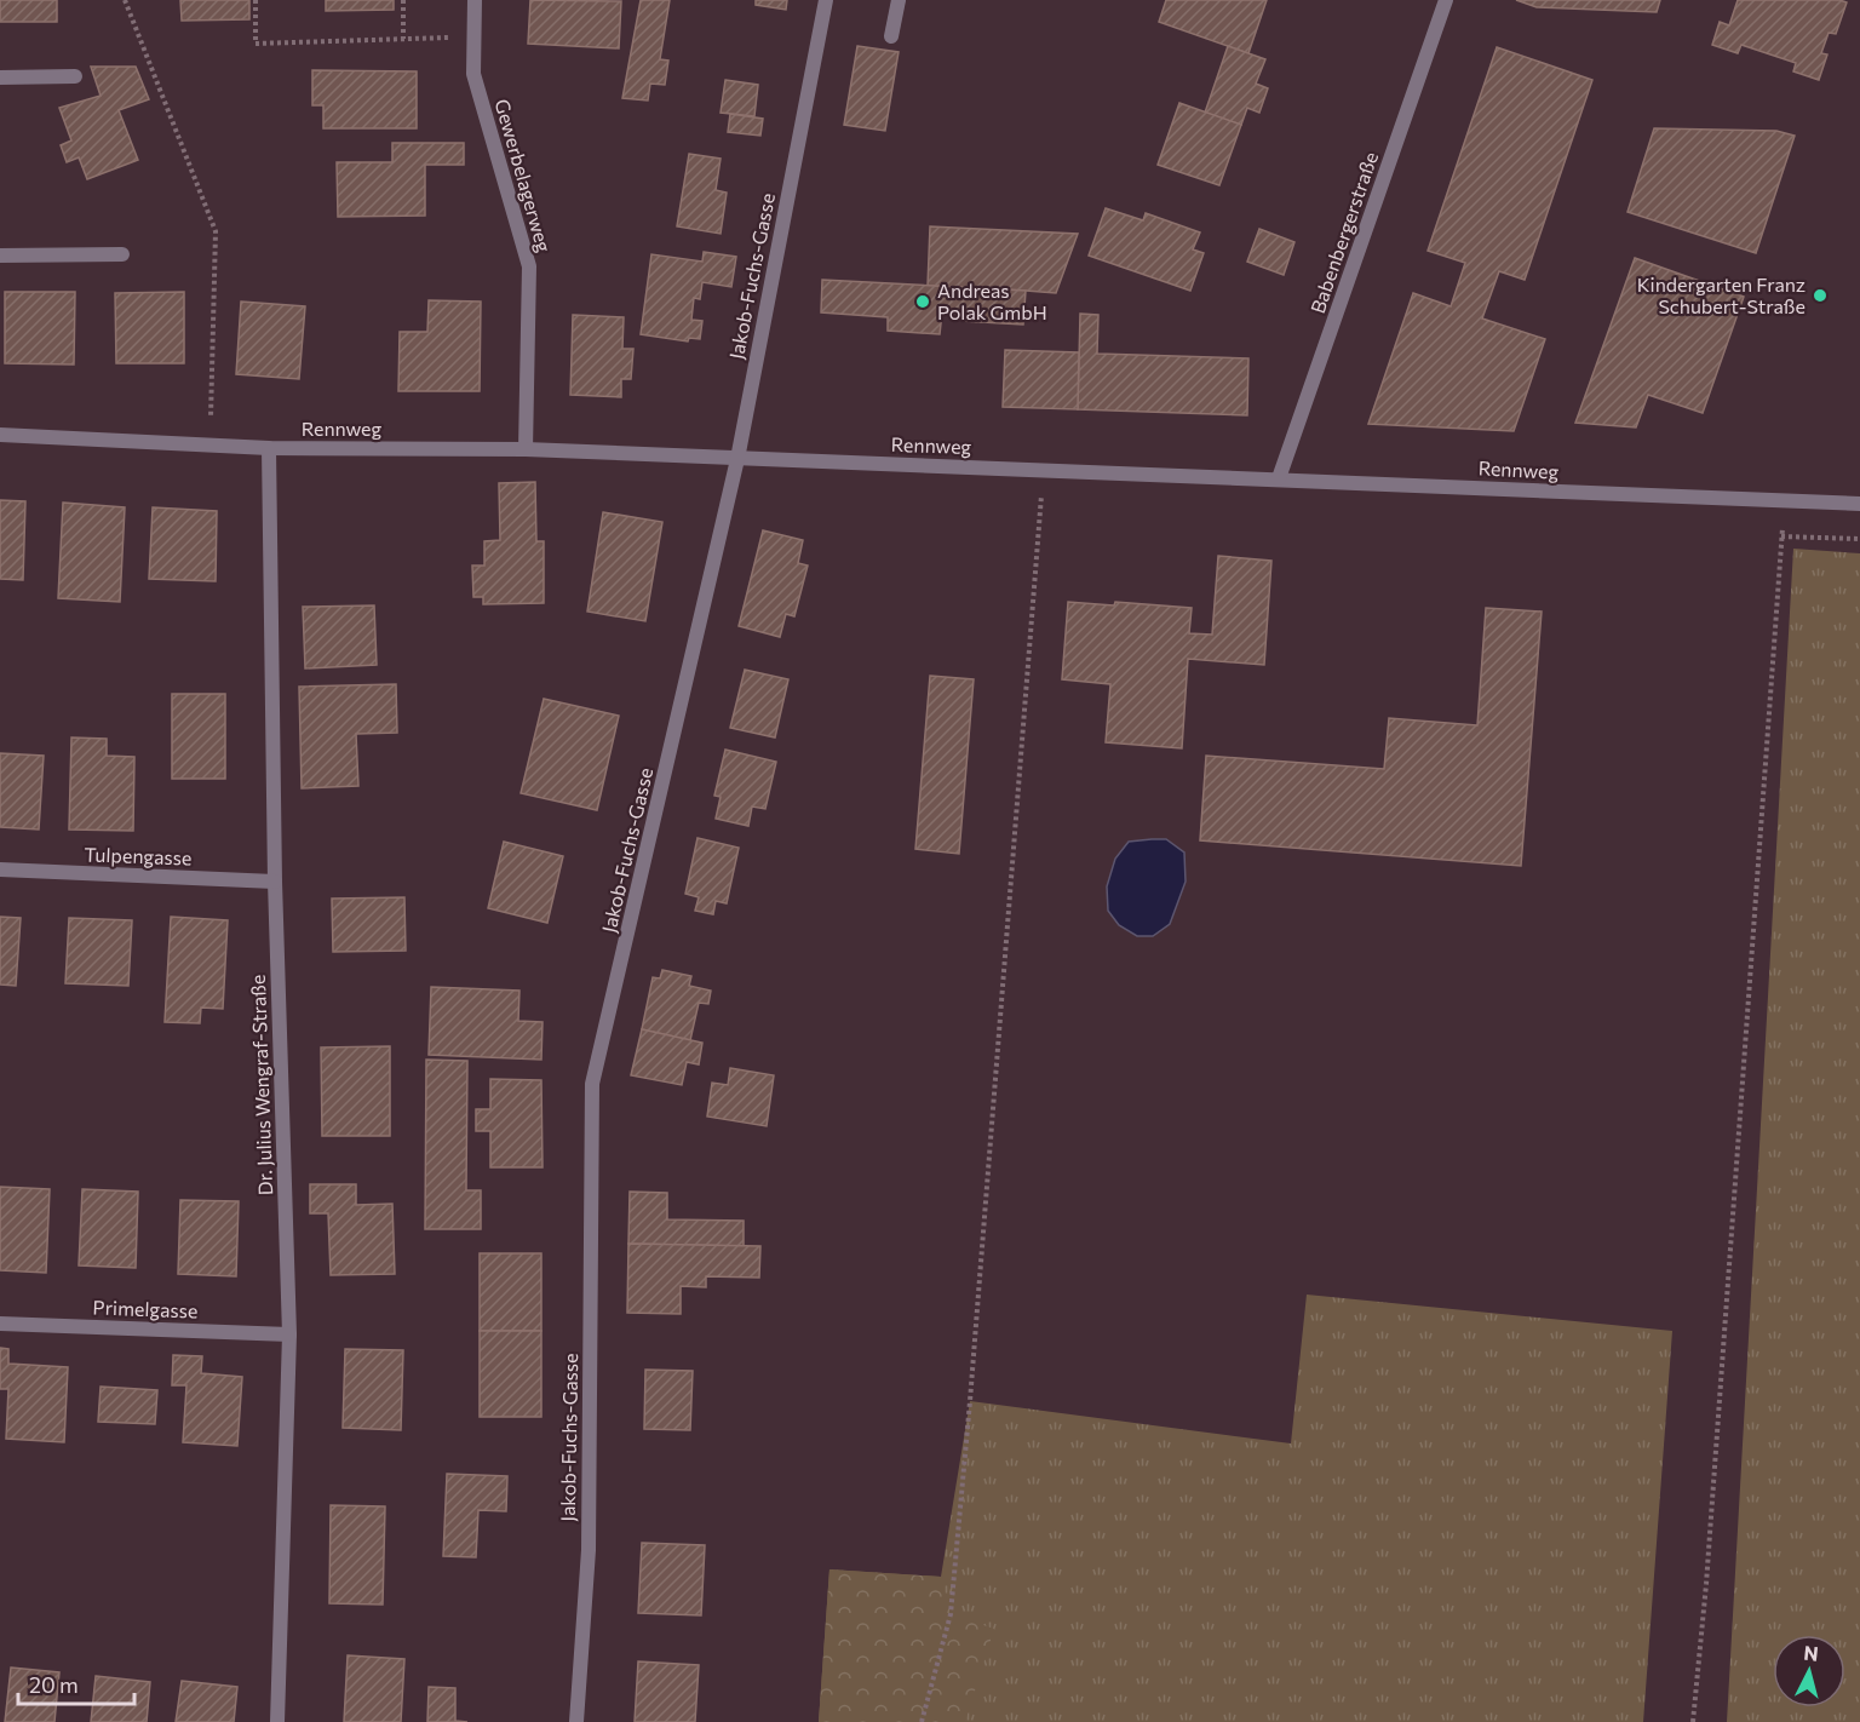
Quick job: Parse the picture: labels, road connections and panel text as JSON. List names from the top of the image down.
{
  "streets": {
    "street": [
      "Gewerbelagerweg",
      "Babenbergerstraße",
      "Jakob-Fuchs-Gasse",
      "Rennweg",
      "Tulpengasse",
      "Dr. Julius Wengraf-Straße",
      "Primelgasse"
    ]
  },
  "crossings": [
    ["Gewerbelagerweg", "Rennweg"],
    ["Babenbergerstraße", "Rennweg"],
    ["Jakob-Fuchs-Gasse", "Rennweg"],
    ["Rennweg", "Dr. Julius Wengraf-Straße"],
    ["Tulpengasse", "Dr. Julius Wengraf-Straße"],
    ["Dr. Julius Wengraf-Straße", "Primelgasse"]
  ],
  "places": ["Kindergarten Franz Schubert-Straße", "Andreas Polak GmbH"],
  "scale_bar": "20 m",
  "north": "top"
}
